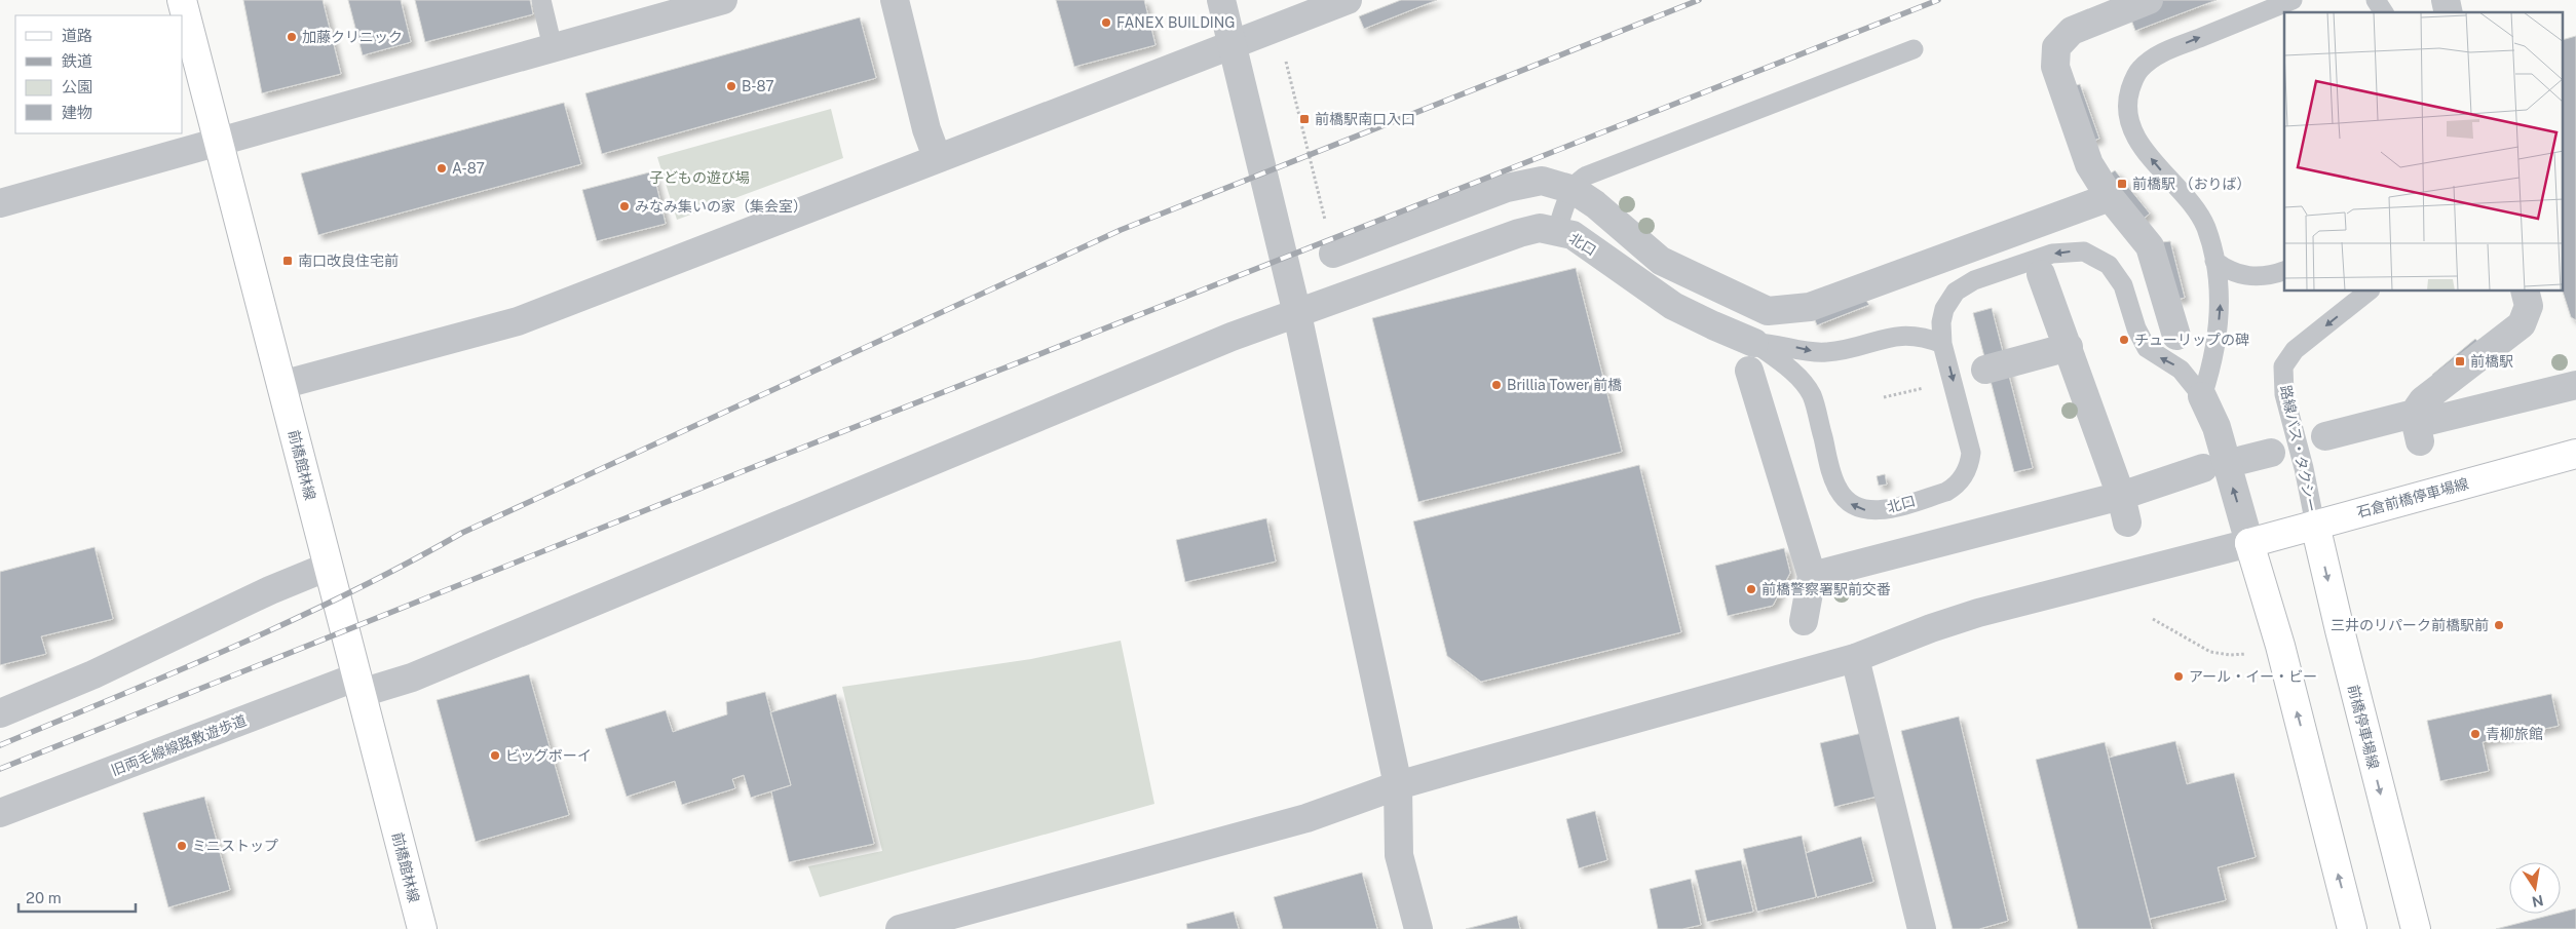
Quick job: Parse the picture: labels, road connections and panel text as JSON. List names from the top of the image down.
{
  "streets": {
    "main road": ["前橋館林線", "石倉前橋停車場線", "前橋停車場線"],
    "street": ["北口", "旧両毛線線路敷遊歩道"],
    "lane": ["路線バス・タクシー"]
  },
  "crossings": [
    ["北口", "前橋館林線"],
    ["北口", "石倉前橋停車場線"],
    ["北口", "旧両毛線線路敷遊歩道"],
    ["路線バス・タクシー", "石倉前橋停車場線"],
    ["路線バス・タクシー", "前橋停車場線"],
    ["前橋館林線", "旧両毛線線路敷遊歩道"],
    ["石倉前橋停車場線", "前橋停車場線"]
  ],
  "parks": ["子どもの遊び場"],
  "places": {
    "other": [
      "FANEX BUILDING",
      "加藤クリニック",
      "B-87",
      "A-87",
      "みなみ集いの家（集会室）",
      "チューリップの碑",
      "Brillia Tower 前橋",
      "前橋警察署駅前交番",
      "三井のリパーク前橋駅前",
      "アール・イー・ビー",
      "青柳旅館",
      "ビッグボーイ",
      "ミニストップ"
    ],
    "transit": [
      "前橋駅南口入口",
      "前橋駅 （おりば）",
      "南口改良住宅前",
      "前橋駅"
    ]
  },
  "legend": [
    "道路",
    "鉄道",
    "公園",
    "建物"
  ],
  "scale_bar": "20 m",
  "north": "bottom"
}
